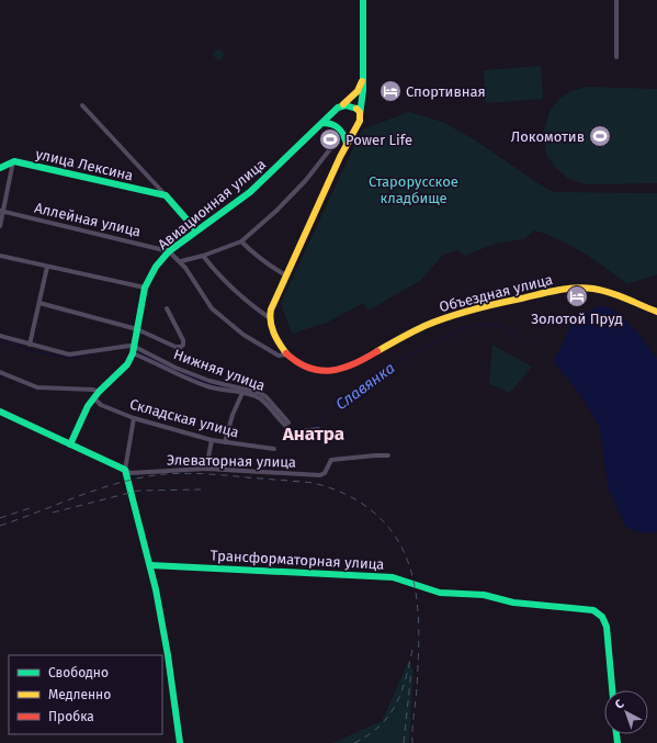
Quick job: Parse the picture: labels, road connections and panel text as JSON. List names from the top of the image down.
{
  "streets": {
    "main road": [
      "улица Лексина",
      "Авиационная улица",
      "Объездная улица",
      "Элеваторная улица",
      "Трансформаторная улица"
    ],
    "street": ["Аллейная улица", "Нижняя улица", "Складская улица"]
  },
  "crossings": [
    ["улица Лексина", "Авиационная улица"],
    ["Авиационная улица", "Аллейная улица"],
    ["Авиационная улица", "Нижняя улица"],
    ["Авиационная улица", "Складская улица"],
    ["Авиационная улица", "Элеваторная улица"]
  ],
  "districts": ["Анатра"],
  "water": ["Славянка"],
  "parks": ["Старорусское кладбище"],
  "places": {
    "hotel": ["Спортивная", "Золотой Пруд"],
    "sports": ["Локомотив", "Power Life"]
  },
  "legend": ["Свободно", "Медленно", "Пробка"],
  "north": "top left"
}
